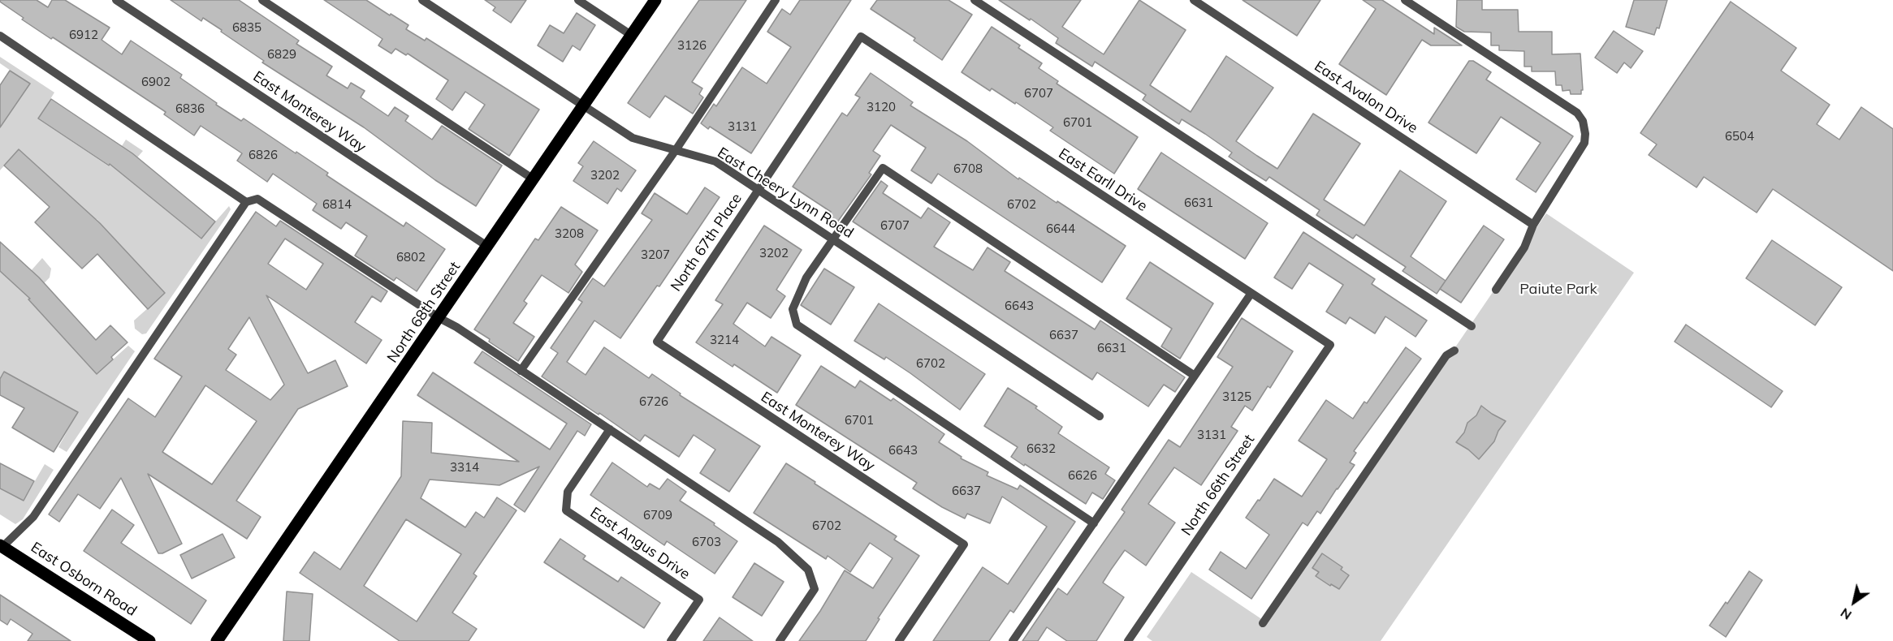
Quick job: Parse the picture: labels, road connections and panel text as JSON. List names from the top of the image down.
{
  "streets": {
    "main road": ["North 68th Street", "East Osborn Road"],
    "street": [
      "East Avalon Drive",
      "East Monterey Way",
      "East Earll Drive",
      "East Cheery Lynn Road",
      "North 67th Place",
      "North 66th Street",
      "East Angus Drive"
    ]
  },
  "crossings": [
    ["East Monterey Way", "North 67th Place"],
    ["East Monterey Way", "North 68th Street"],
    ["East Earll Drive", "North 67th Place"],
    ["East Earll Drive", "North 66th Street"],
    ["East Cheery Lynn Road", "North 67th Place"],
    ["East Cheery Lynn Road", "North 68th Street"]
  ],
  "parks": ["Paiute Park"],
  "house_numbers": [
    "6835",
    "6912",
    "3126",
    "6829",
    "6902",
    "6707",
    "3120",
    "6836",
    "6701",
    "3131",
    "6504",
    "6826",
    "6708",
    "3202",
    "6631",
    "6814",
    "6702",
    "6707",
    "6644",
    "3208",
    "3202",
    "3207",
    "6802",
    "6643",
    "6637",
    "3214",
    "6631",
    "6702",
    "3125",
    "6726",
    "6701",
    "3131",
    "6632",
    "6643",
    "3314",
    "6626",
    "6637",
    "6709",
    "6702",
    "6703"
  ],
  "north": "bottom left"
}
